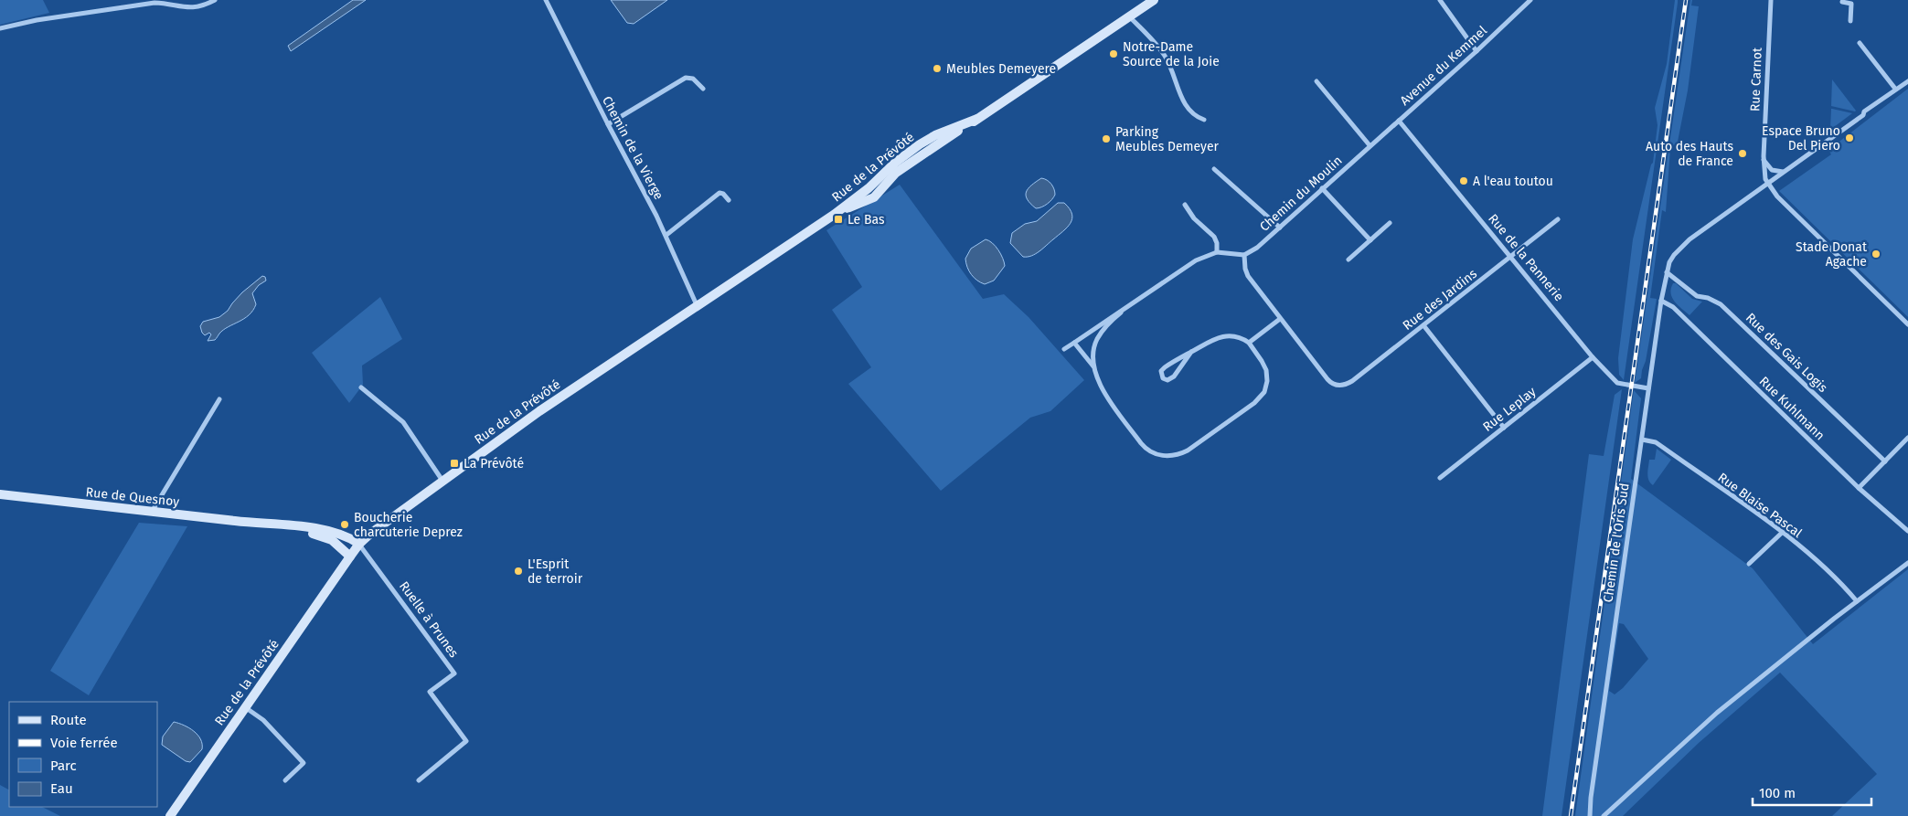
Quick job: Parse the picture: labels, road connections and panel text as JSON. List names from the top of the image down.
{
  "streets": {
    "street": [
      "Avenue du Kemmel",
      "Rue Carnot",
      "Chemin de la Vierge",
      "Rue de la Prévôté",
      "Chemin du Moulin",
      "Rue de la Pannerie",
      "Rue des Jardins",
      "Rue des Gais Logis",
      "Rue Kuhlmann",
      "Rue Leplay",
      "Rue de Quesnoy",
      "Rue Blaise Pascal",
      "Chemin de l'Oris Sud",
      "Ruelle à Prunes"
    ]
  },
  "crossings": [
    ["Avenue du Kemmel", "Chemin du Moulin"],
    ["Avenue du Kemmel", "Rue de la Pannerie"],
    ["Rue Carnot", "Chemin de l'Oris Sud"],
    ["Chemin de la Vierge", "Rue de la Prévôté"],
    ["Rue de la Prévôté", "Rue de Quesnoy"],
    ["Rue de la Prévôté", "Ruelle à Prunes"],
    ["Rue de la Pannerie", "Rue des Jardins"],
    ["Rue de la Pannerie", "Rue Leplay"],
    ["Rue de la Pannerie", "Chemin de l'Oris Sud"],
    ["Rue des Gais Logis", "Chemin de l'Oris Sud"],
    ["Rue Kuhlmann", "Chemin de l'Oris Sud"],
    ["Rue de Quesnoy", "Ruelle à Prunes"],
    ["Rue Blaise Pascal", "Chemin de l'Oris Sud"]
  ],
  "places": {
    "other": [
      "Notre-Dame Source de la Joie",
      "Meubles Demeyere",
      "Espace Bruno Del Piero",
      "Parking Meubles Demeyer",
      "Auto des Hauts de France",
      "A l'eau toutou",
      "Stade Donat Agache",
      "Boucherie charcuterie Deprez",
      "L'Esprit de terroir"
    ],
    "transit": ["Le Bas", "La Prévôté"]
  },
  "legend": [
    "Route",
    "Voie ferrée",
    "Parc",
    "Eau"
  ],
  "scale_bar": "100 m"
}
